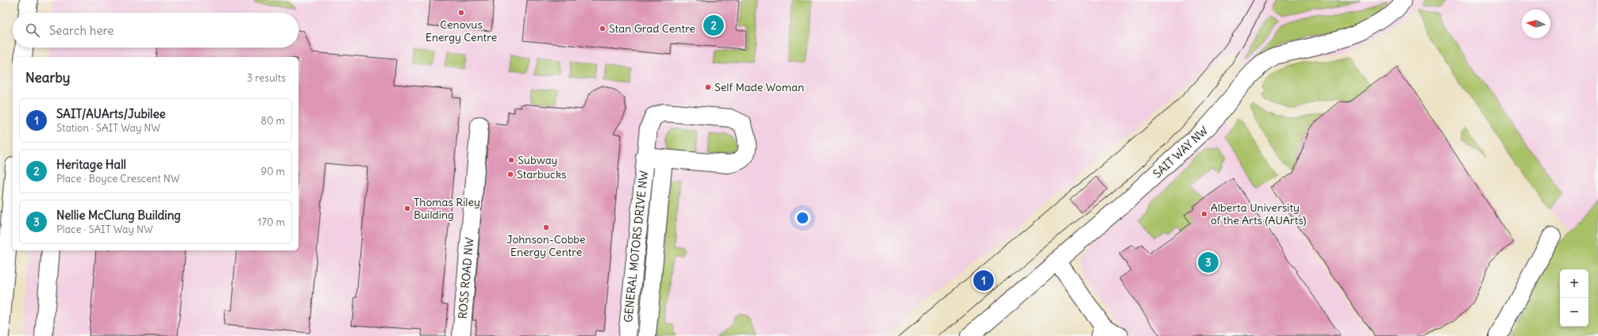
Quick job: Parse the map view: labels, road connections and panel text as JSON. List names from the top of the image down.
{
  "streets": {
    "main road": ["SAIT WAY NW", "GENERAL MOTORS DRIVE NW", "ROSS ROAD NW"]
  },
  "places": [
    "Cenovus Energy Centre",
    "Stan Grad Centre",
    "Self Made Woman",
    "Subway",
    "Starbucks",
    "Thomas Riley Building",
    "Alberta University of the Arts (AUArts)",
    "Johnson-Cobbe Energy Centre"
  ],
  "north": "left",
  "page": {
    "search": "Search here",
    "pins": ["2", "3", "1"],
    "heading": ["Nearby", "3 results"],
    "list": [
      {
        "mark": "1",
        "name": "SAIT/AUArts/Jubilee",
        "note": "Station · SAIT Way NW",
        "value": "80 m"
      },
      {
        "mark": "2",
        "name": "Heritage Hall",
        "note": "Place · Boyce Crescent NW",
        "value": "90 m"
      },
      {
        "mark": "3",
        "name": "Nellie McClung Building",
        "note": "Place · SAIT Way NW",
        "value": "170 m"
      }
    ],
    "map_buttons": ["+", "−"]
  }
}
